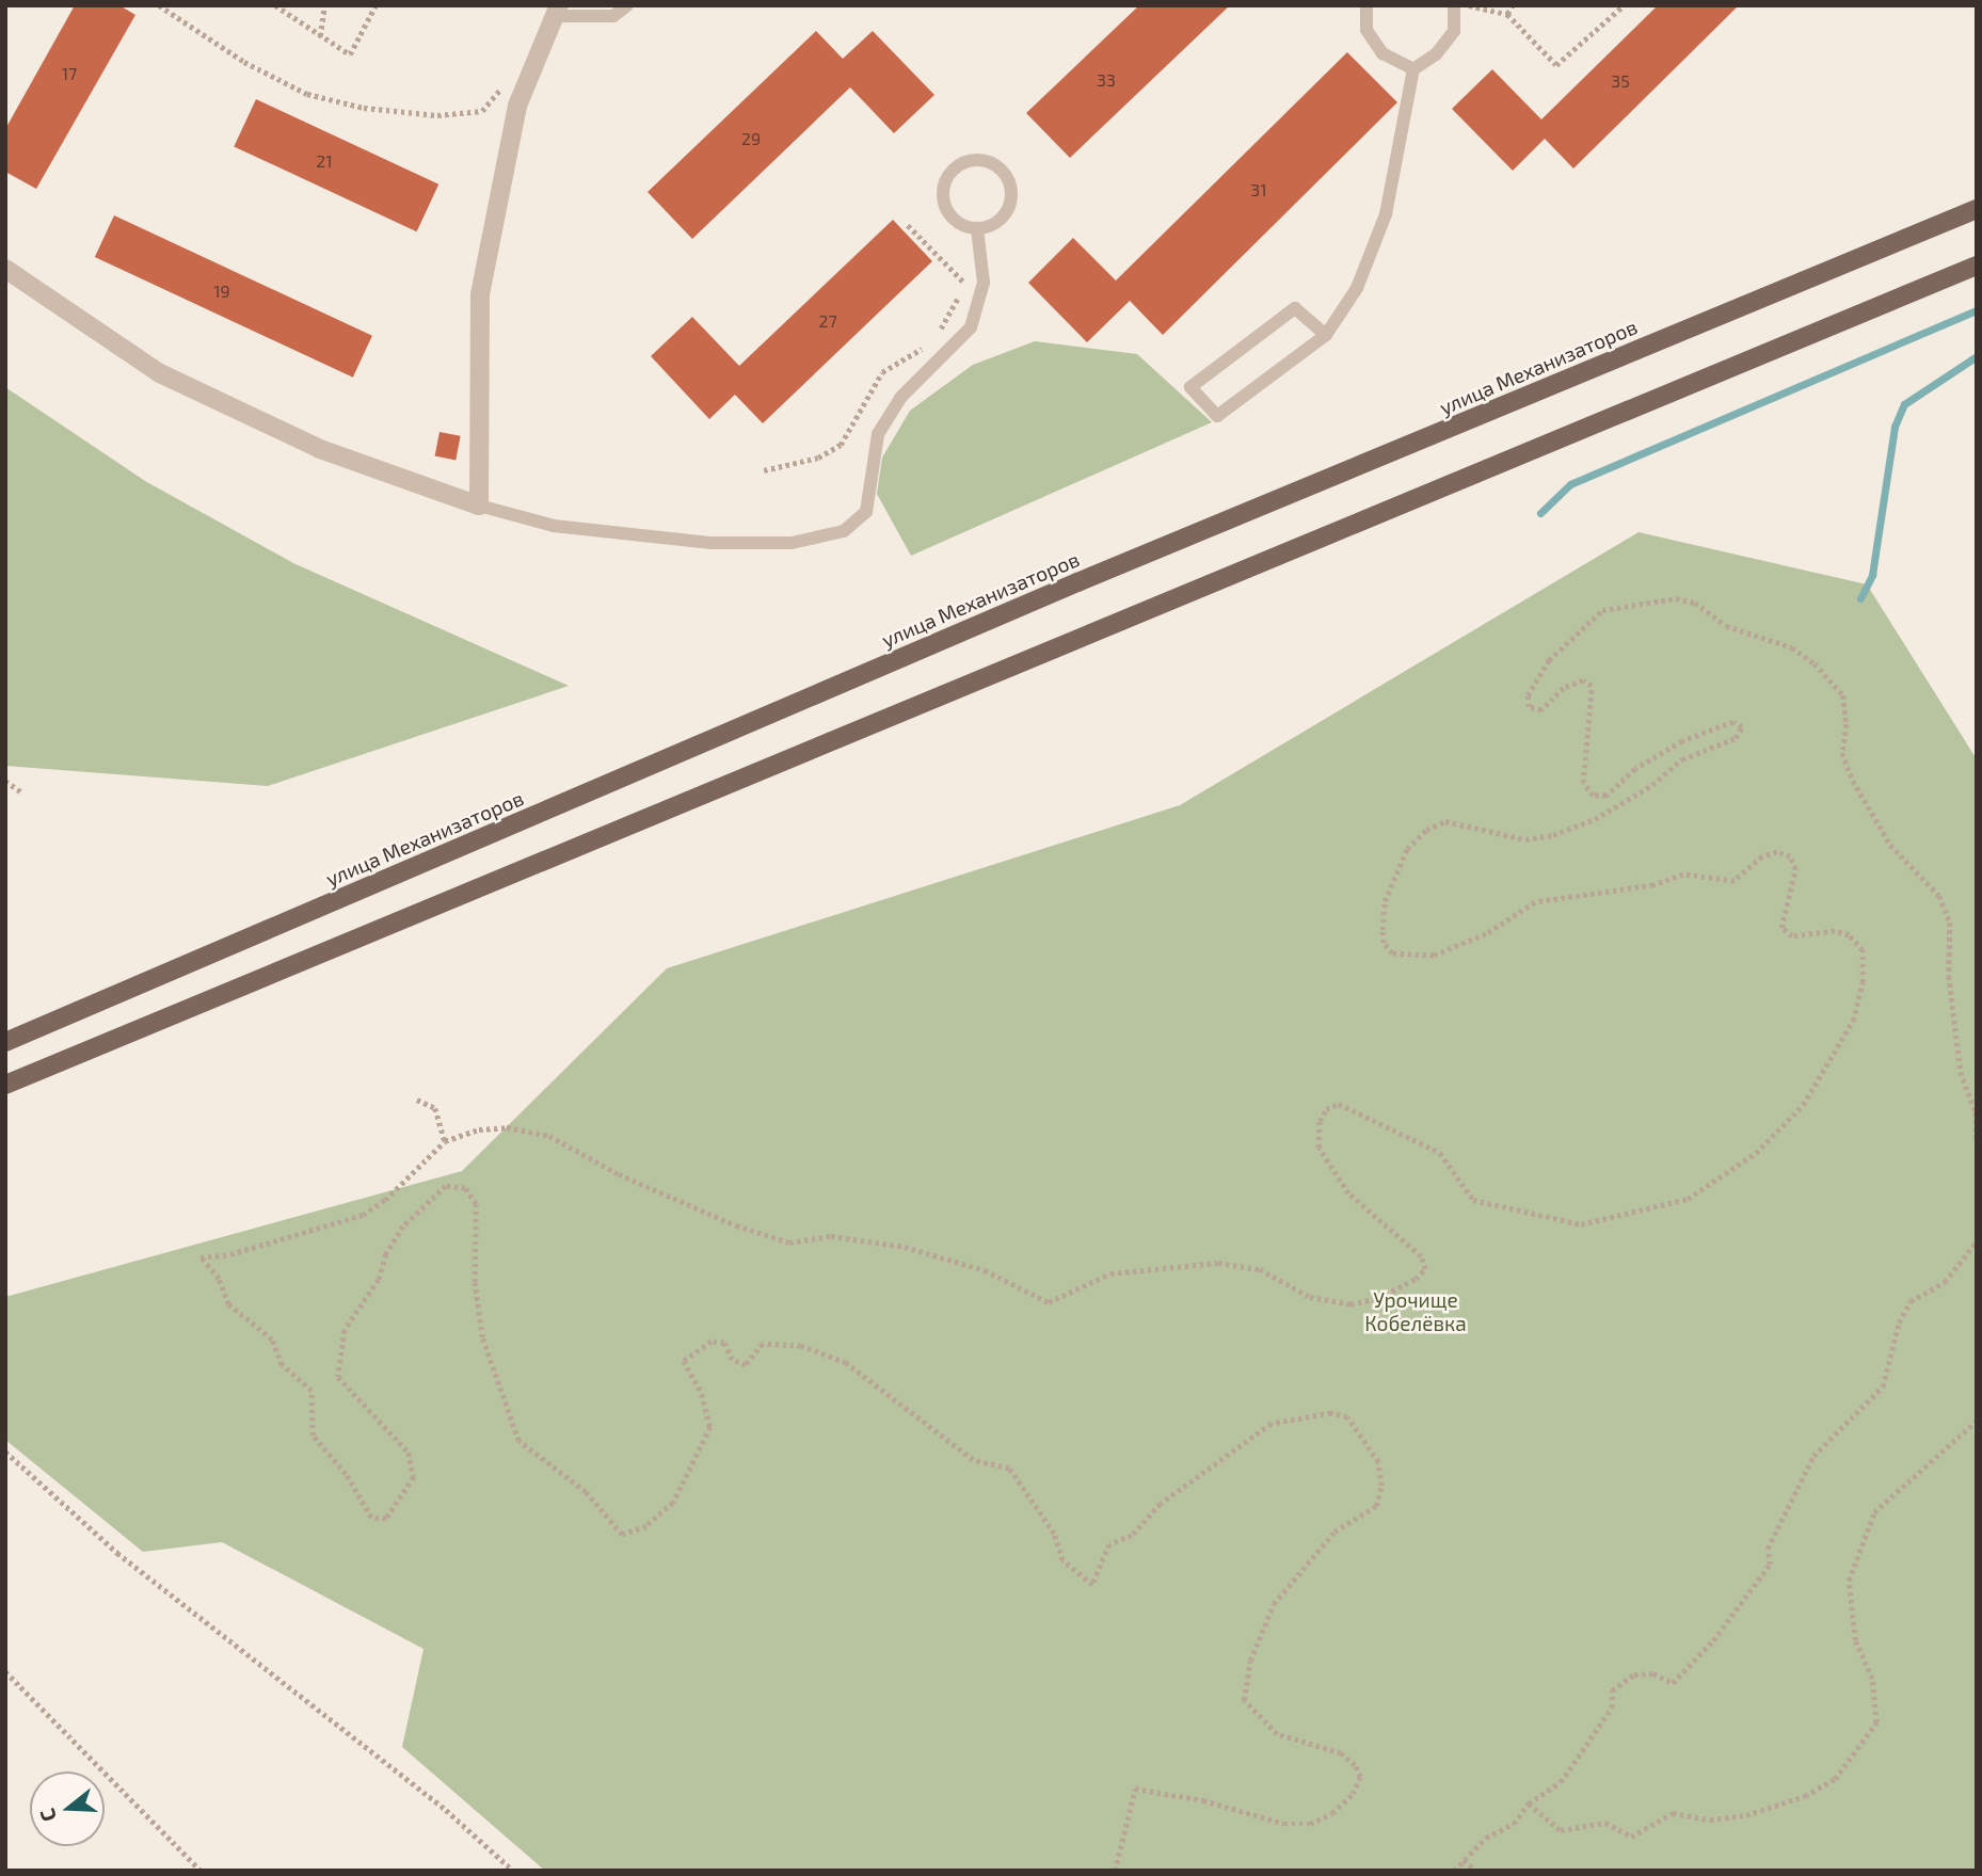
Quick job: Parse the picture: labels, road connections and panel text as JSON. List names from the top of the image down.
{
  "streets": {
    "main road": ["улица Механизаторов"]
  },
  "parks": ["Урочище Кобелёвка"],
  "house_numbers": [
    "17",
    "33",
    "35",
    "29",
    "21",
    "31",
    "19",
    "27"
  ],
  "north": "left"
}
